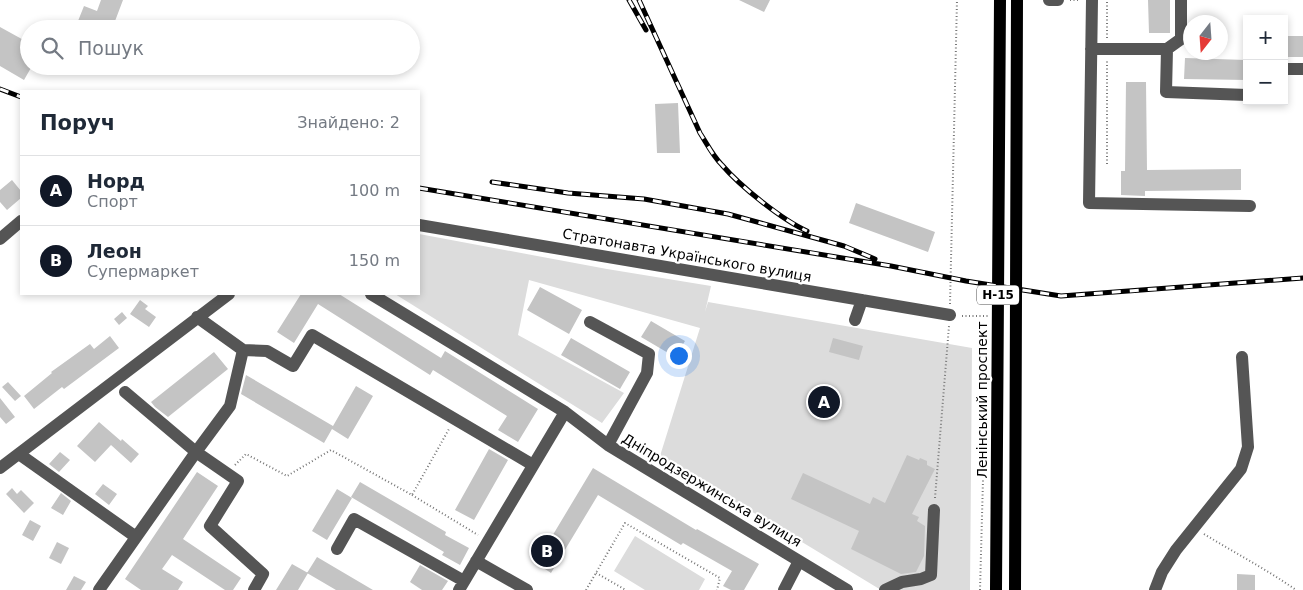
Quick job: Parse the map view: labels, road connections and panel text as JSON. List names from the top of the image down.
{
  "streets": {
    "main road": ["Н-15", "Ленінський проспект"],
    "street": ["Стратонавта Українського вулиця", "Дніпродзержинська вулиця"]
  },
  "north": "bottom",
  "page": {
    "map_buttons": ["+", "−"],
    "search": "Пошук",
    "heading": ["Поруч", "Знайдено: 2"],
    "list": [
      {
        "mark": "A",
        "name": "Норд",
        "note": "Спорт",
        "value": "100 m"
      },
      {
        "mark": "B",
        "name": "Леон",
        "note": "Супермаркет",
        "value": "150 m"
      }
    ],
    "pins": ["A", "B"]
  }
}
